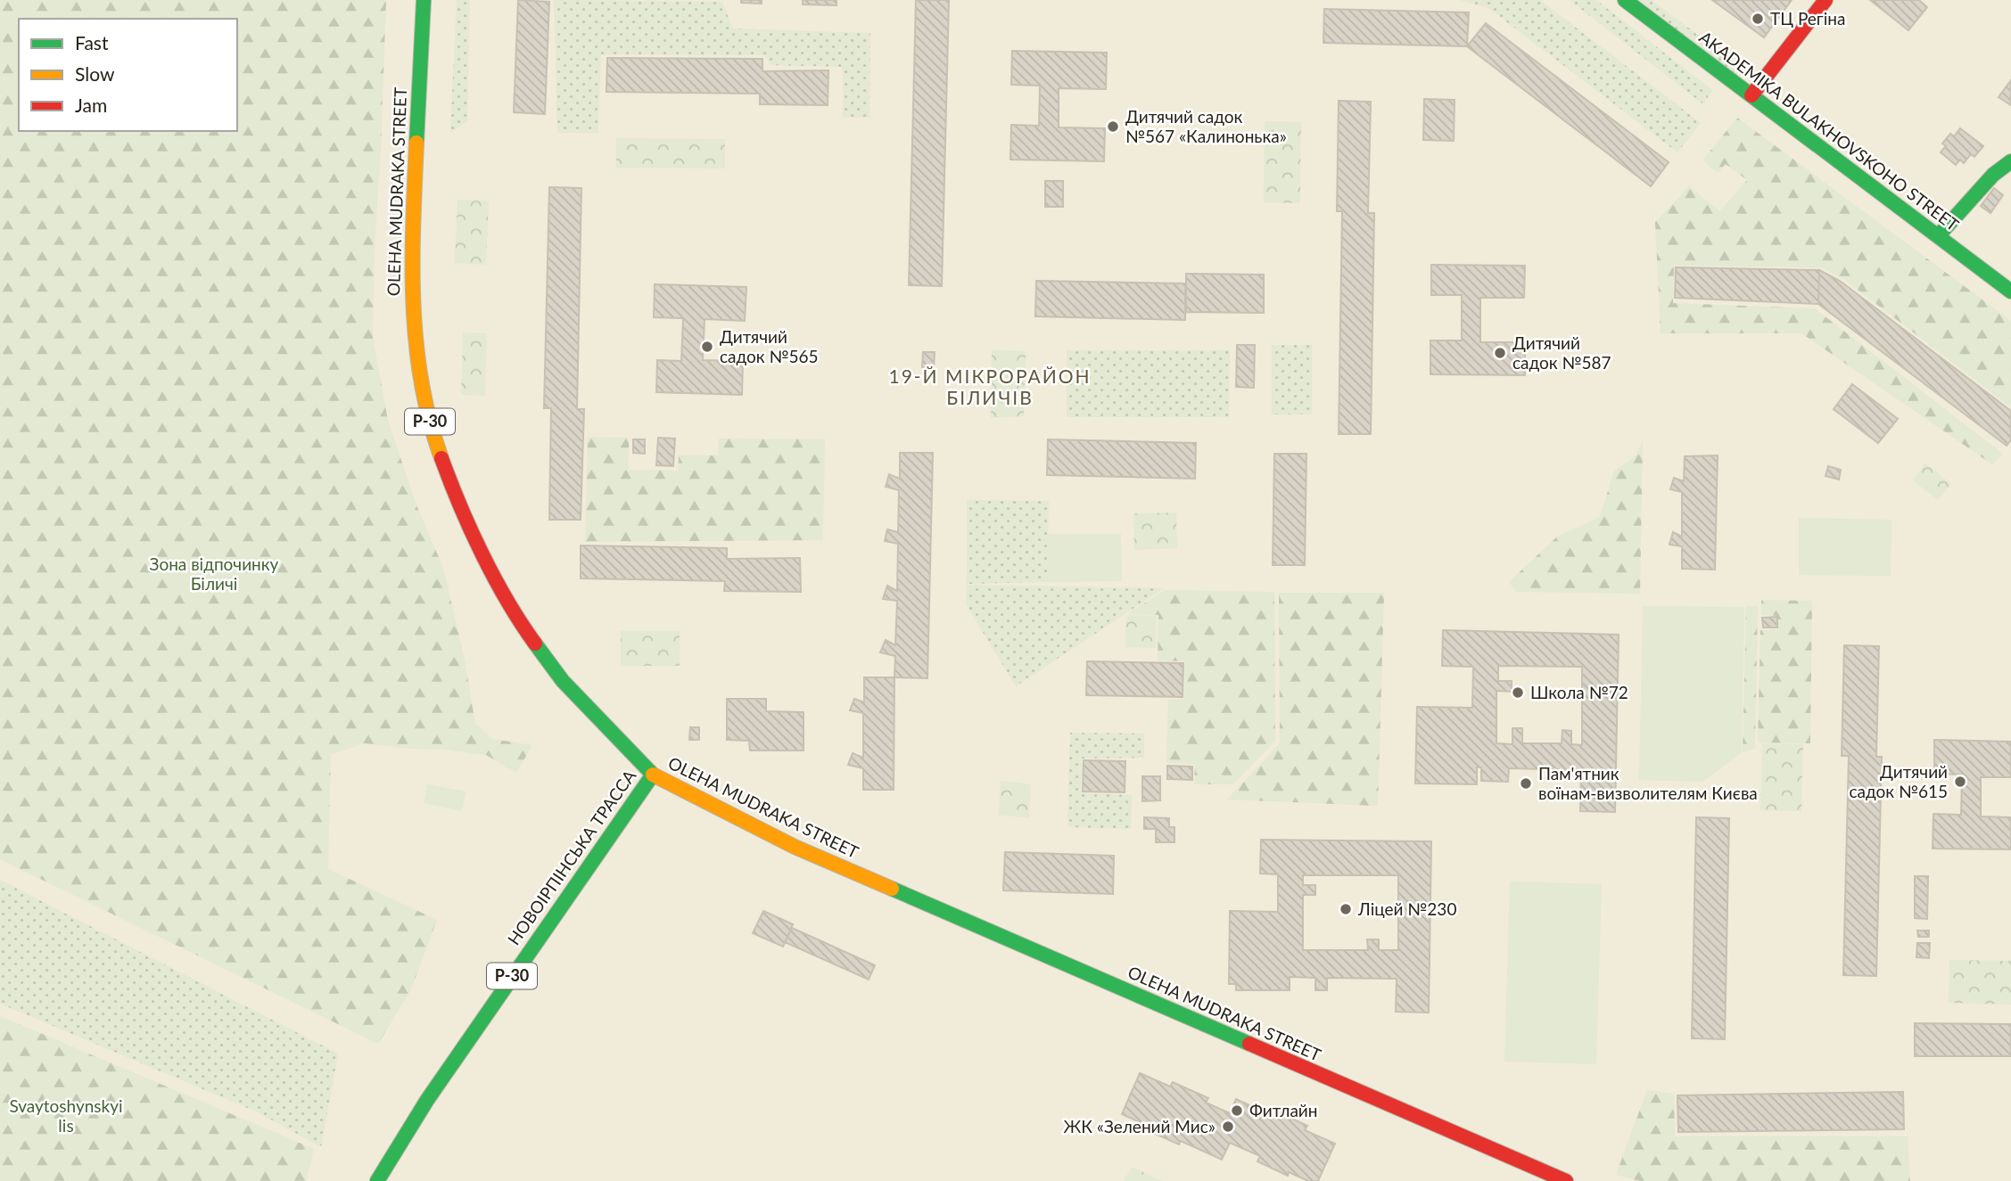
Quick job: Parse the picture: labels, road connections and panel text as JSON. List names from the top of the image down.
{
  "streets": {
    "street": [
      "AKADEMIKA BULAKHOVSKOHO STREET",
      "OLEHA MUDRAKA STREET",
      "Р-30",
      "НОВОІРПІНСЬКА ТРАССА"
    ]
  },
  "crossings": [
    ["OLEHA MUDRAKA STREET", "НОВОІРПІНСЬКА ТРАССА"]
  ],
  "districts": ["19-Й МІКРОРАЙОН БІЛИЧІВ"],
  "parks": ["Зона відпочинку Біличі", "Svaytoshynskyi lis"],
  "places": [
    "ТЦ Регіна",
    "Дитячий садок №567 «Калинонька»",
    "Дитячий садок №565",
    "Дитячий садок №587",
    "Школа №72",
    "Дитячий садок №615",
    "Пам'ятник воїнам-визволителям Києва",
    "Ліцей №230",
    "Фитлайн",
    "ЖК «Зелений Мис»"
  ],
  "legend": ["Fast", "Slow", "Jam"]
}
